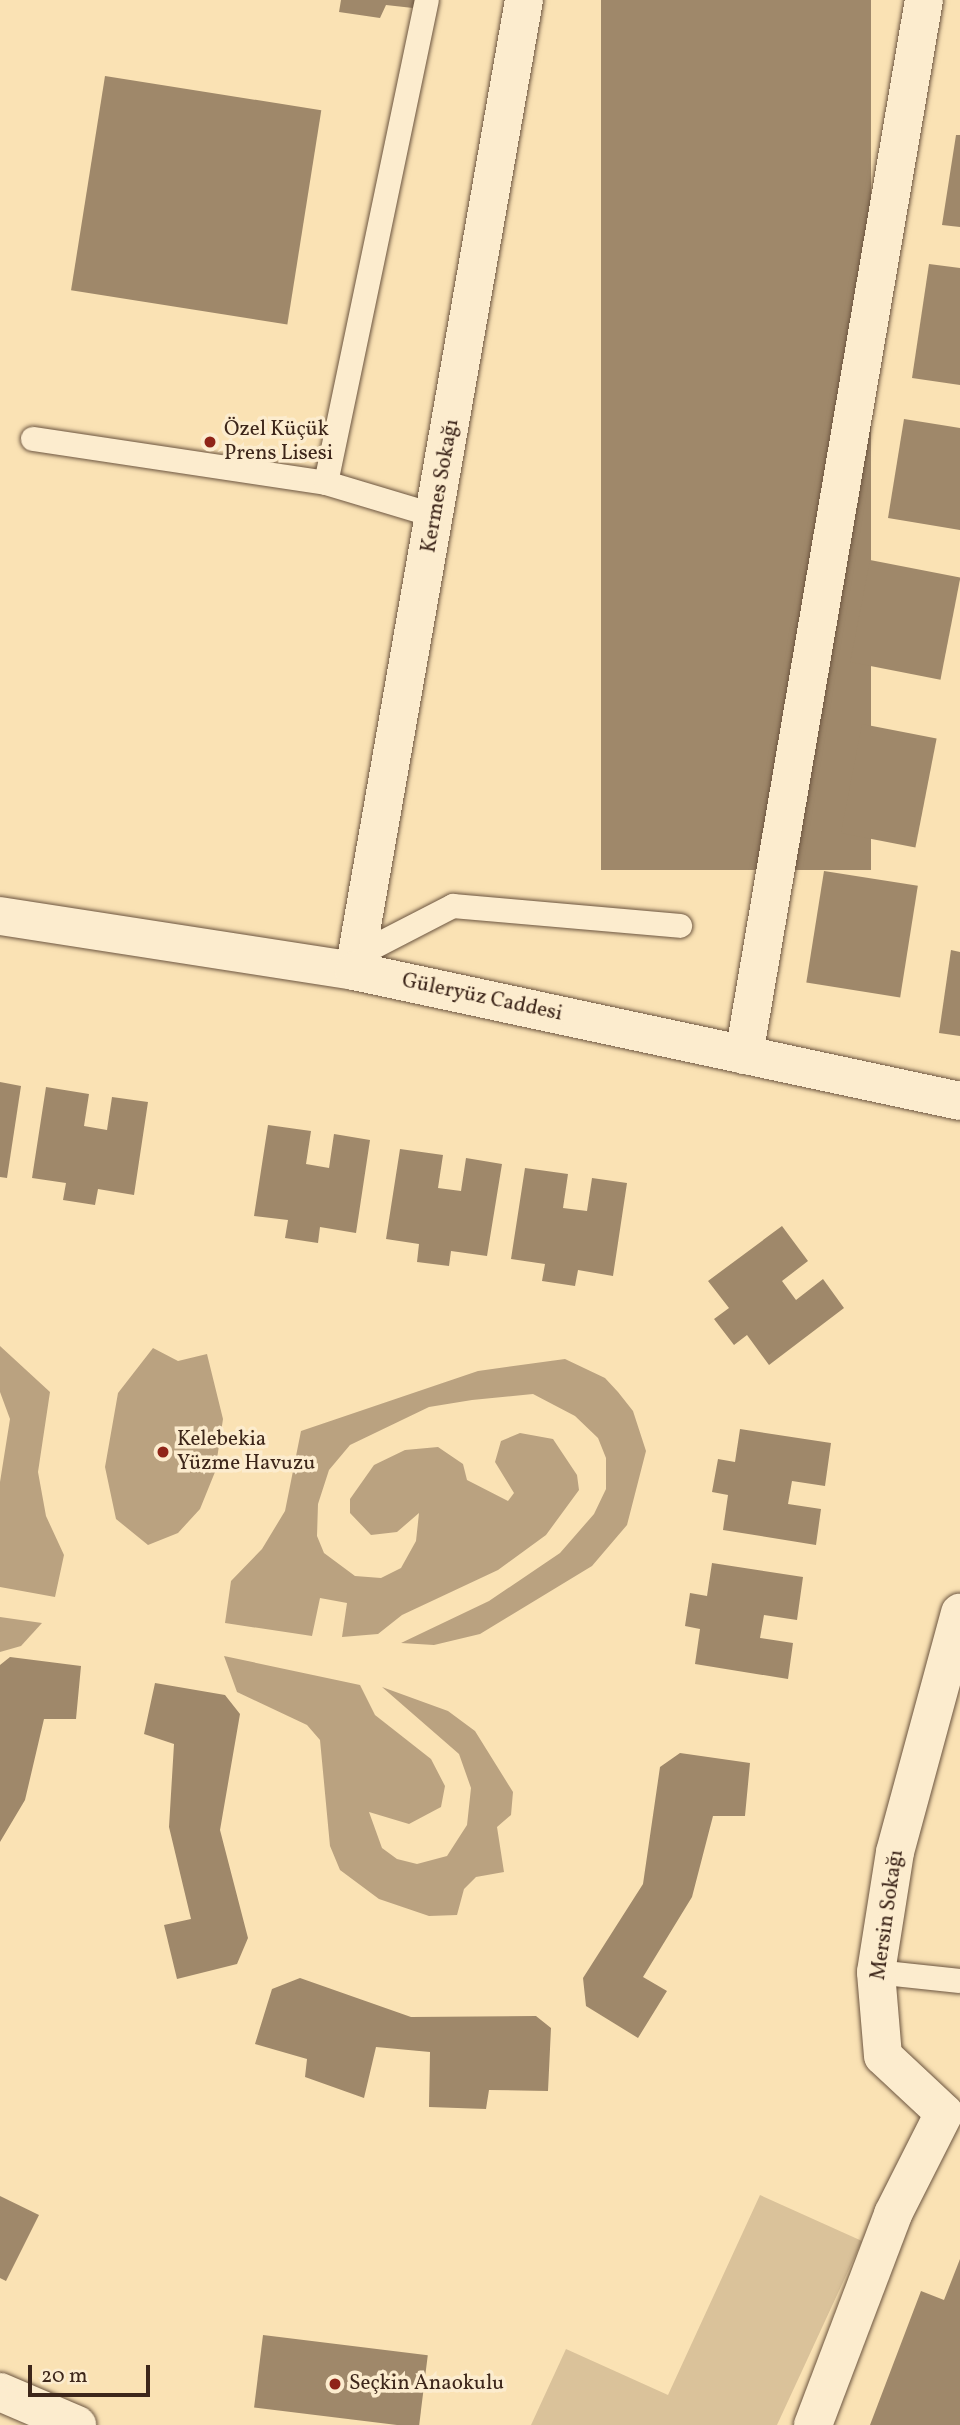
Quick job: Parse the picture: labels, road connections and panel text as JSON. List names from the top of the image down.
{
  "streets": {
    "street": ["Kermes Sokağı", "Güleryüz Caddesi", "Mersin Sokağı"]
  },
  "crossings": [
    ["Kermes Sokağı", "Güleryüz Caddesi"]
  ],
  "places": ["Özel Küçük Prens Lisesi", "Kelebekia Yüzme Havuzu", "Seçkin Anaokulu"],
  "scale_bar": "20 m"
}
